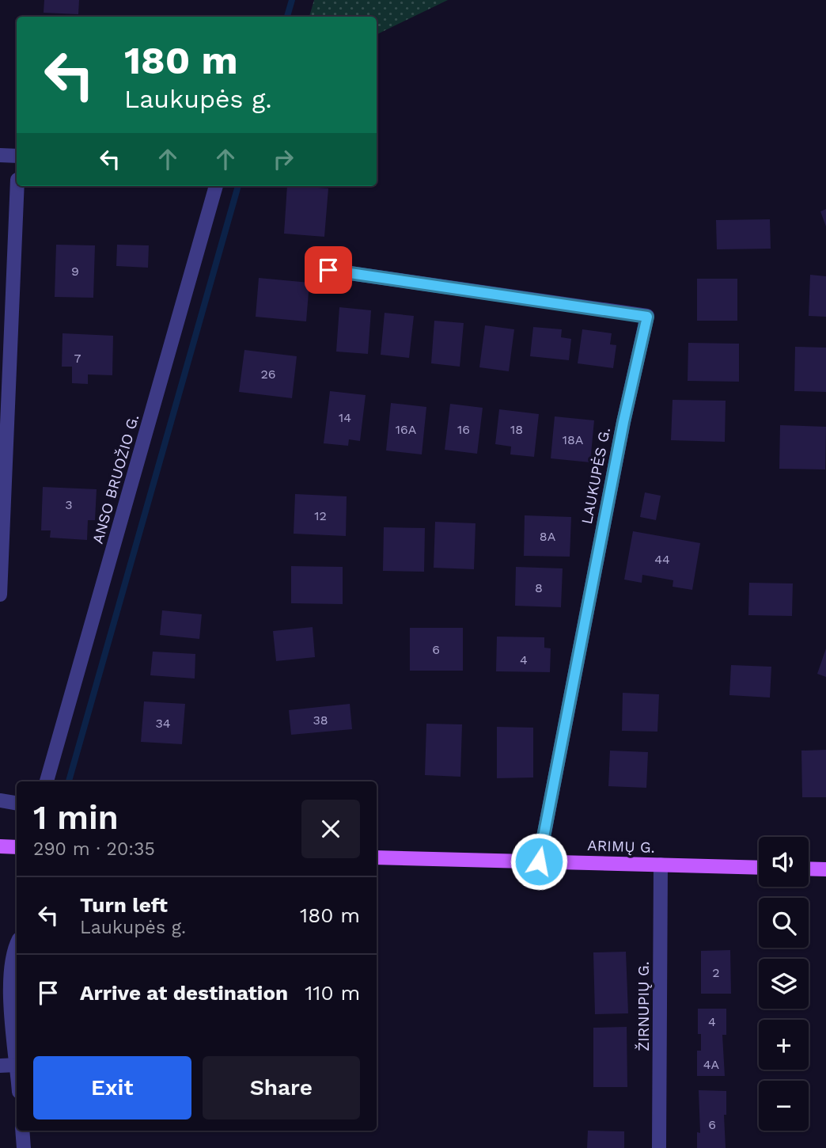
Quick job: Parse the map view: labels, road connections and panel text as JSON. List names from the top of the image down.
{
  "streets": {
    "main road": ["ARIMŲ G."],
    "street": ["LAUKUPĖS G.", "ANSO BRUOŽIO G.", "ŽIRNUPIŲ G."]
  },
  "crossings": [
    ["LAUKUPĖS G.", "ARIMŲ G."],
    ["ARIMŲ G.", "ŽIRNUPIŲ G."]
  ],
  "house_numbers": [
    "9",
    "7",
    "26",
    "14",
    "16A",
    "16",
    "18",
    "18A",
    "3",
    "12",
    "8A",
    "44",
    "8",
    "6",
    "4",
    "38",
    "34",
    "2",
    "4",
    "4A",
    "6"
  ],
  "page": {
    "turn": ["180 m", "Laukupės g."],
    "heading": ["1 min", "290 m · 20:35"],
    "map_buttons": ["+", "−"],
    "list": [
      {
        "name": "Turn left",
        "note": "Laukupės g.",
        "value": "180 m"
      },
      {
        "name": "Arrive at destination",
        "value": "110 m"
      }
    ],
    "buttons": ["Exit", "Share"]
  }
}
